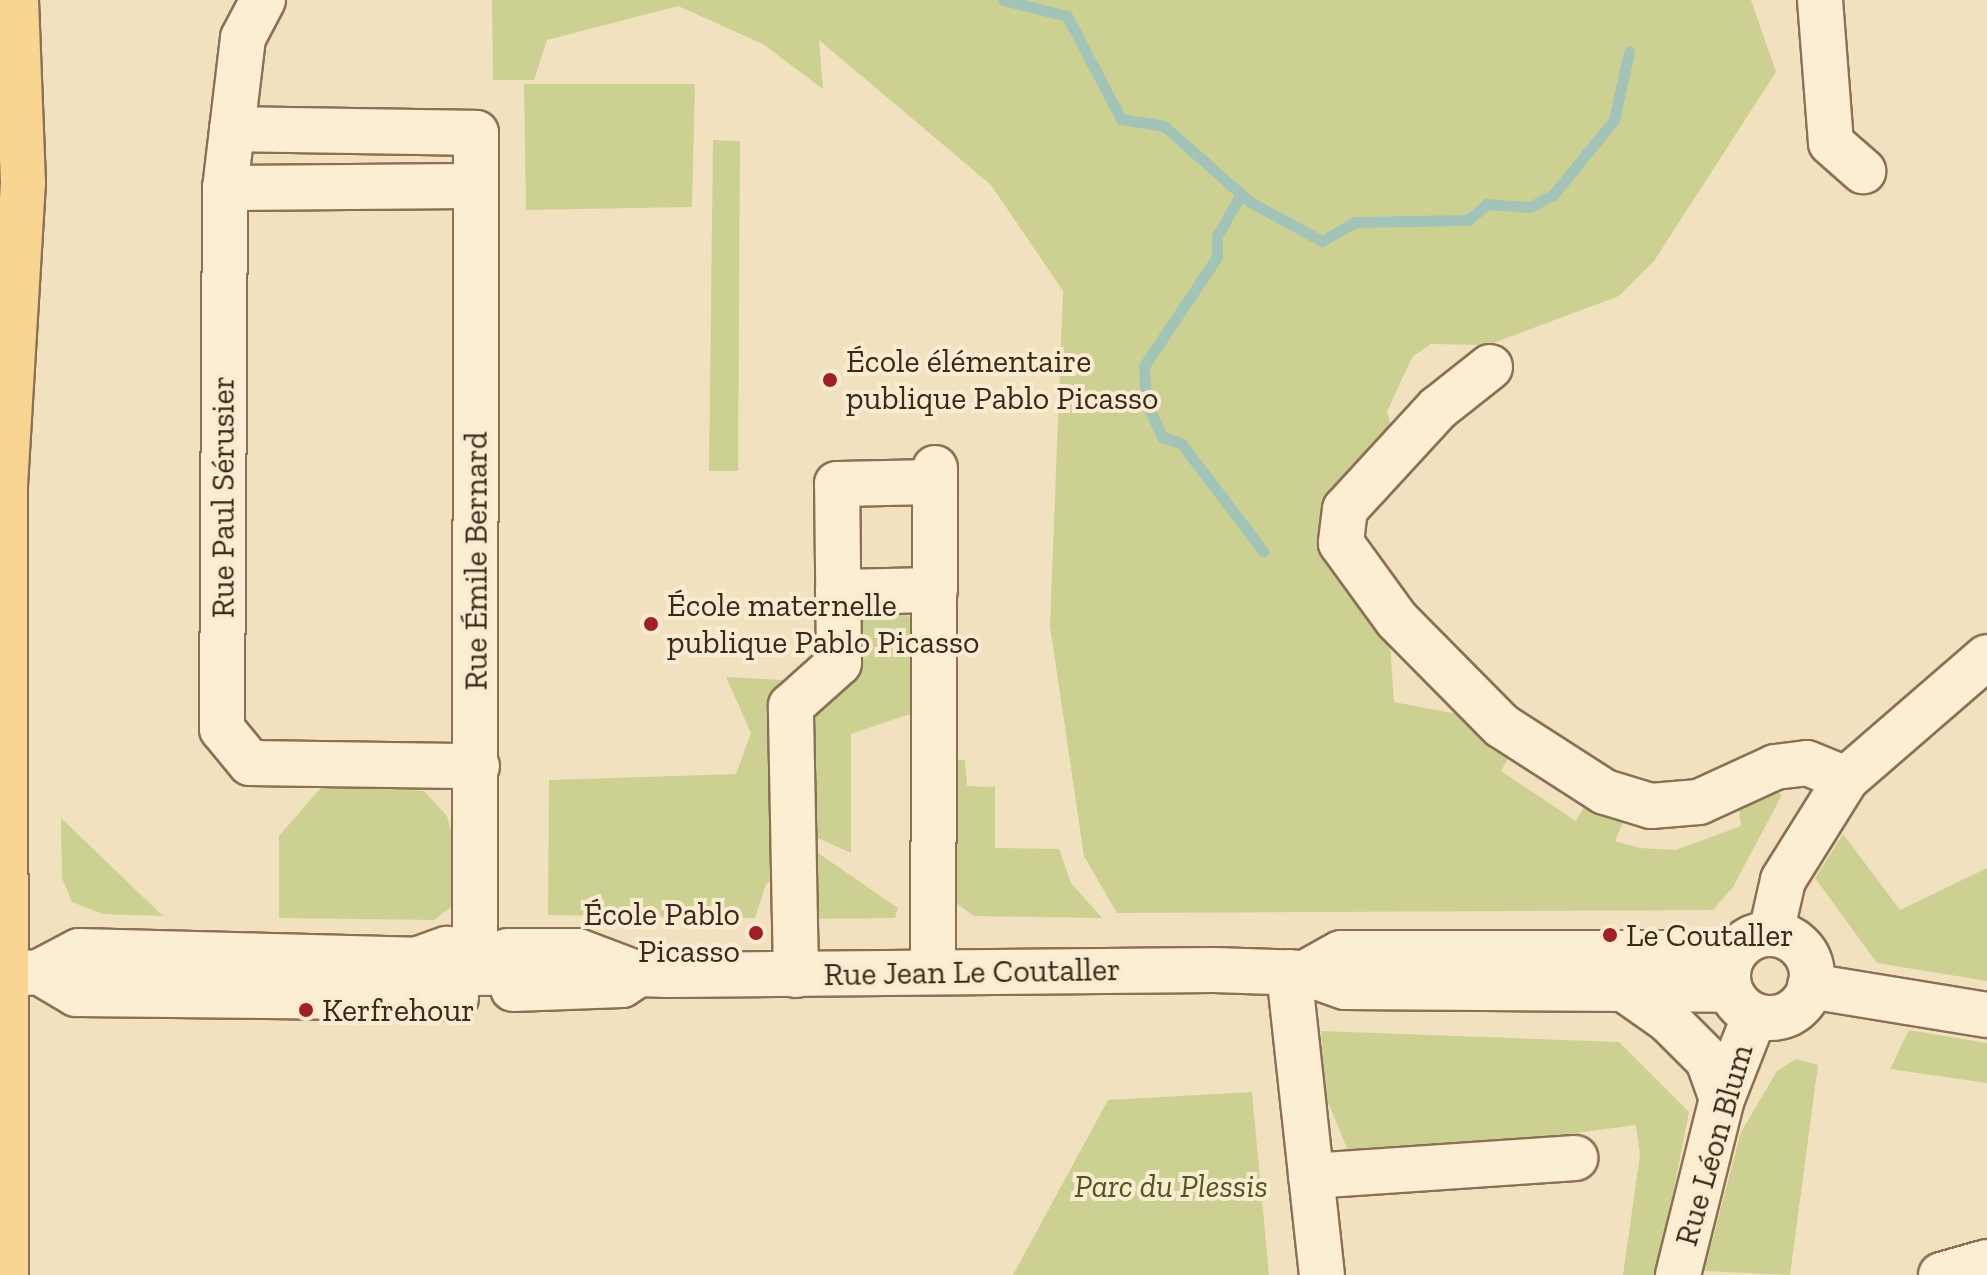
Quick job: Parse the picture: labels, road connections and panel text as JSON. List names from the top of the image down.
{
  "streets": {
    "street": [
      "Rue Paul Sérusier",
      "Rue Émile Bernard",
      "Rue Jean Le Coutaller",
      "Rue Léon Blum"
    ]
  },
  "crossings": [
    ["Rue Paul Sérusier", "Rue Émile Bernard"],
    ["Rue Émile Bernard", "Rue Jean Le Coutaller"],
    ["Rue Jean Le Coutaller", "Rue Léon Blum"]
  ],
  "parks": ["Parc du Plessis"],
  "places": [
    "École élémentaire publique Pablo Picasso",
    "École maternelle publique Pablo Picasso",
    "École Pablo Picasso",
    "Le Coutaller",
    "Kerfrehour"
  ]
}
